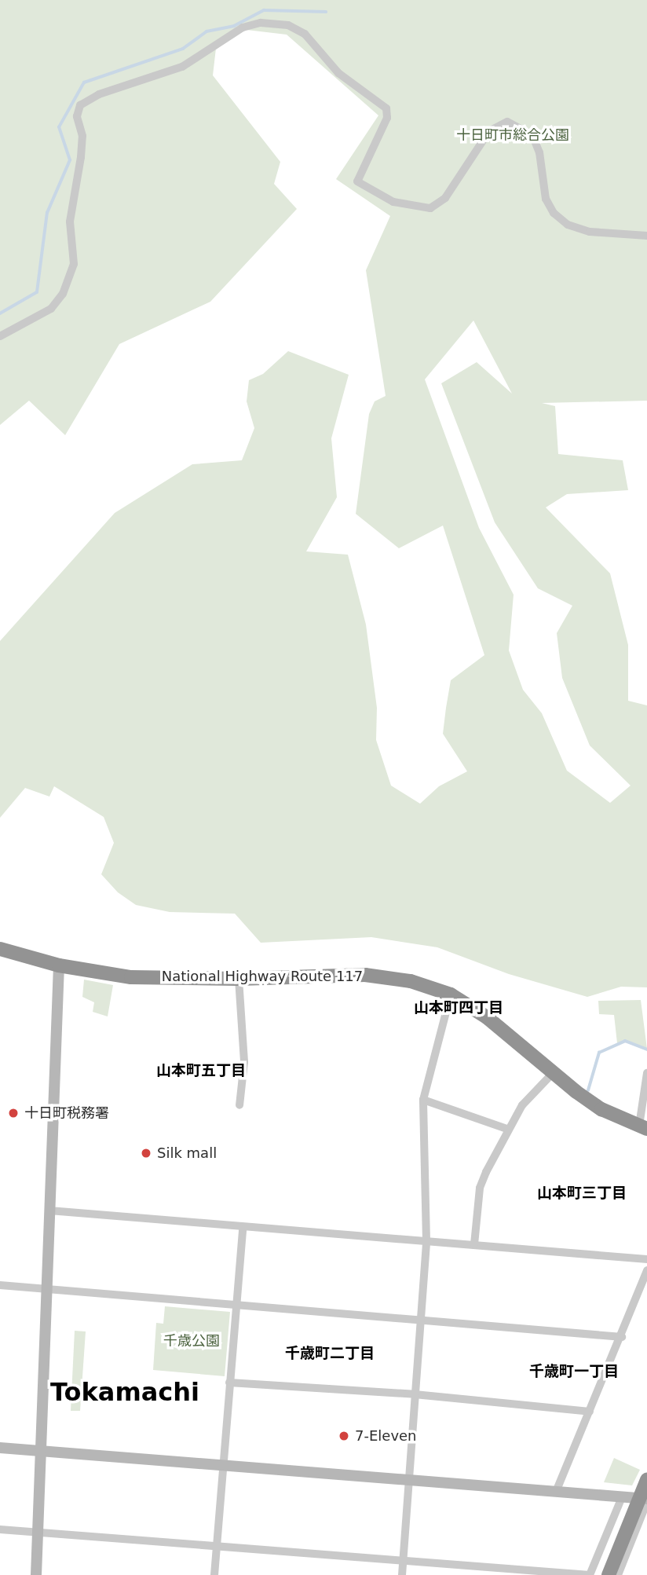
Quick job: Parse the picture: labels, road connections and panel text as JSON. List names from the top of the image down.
{
  "streets": {
    "highway": ["National Highway Route 117"]
  },
  "districts": [
    "山本町四丁目",
    "山本町五丁目",
    "山本町三丁目",
    "千歳町二丁目",
    "千歳町一丁目",
    "Tokamachi"
  ],
  "parks": ["十日町市総合公園", "千歳公園"],
  "places": ["十日町税務署", "Silk mall", "7-Eleven"]
}
